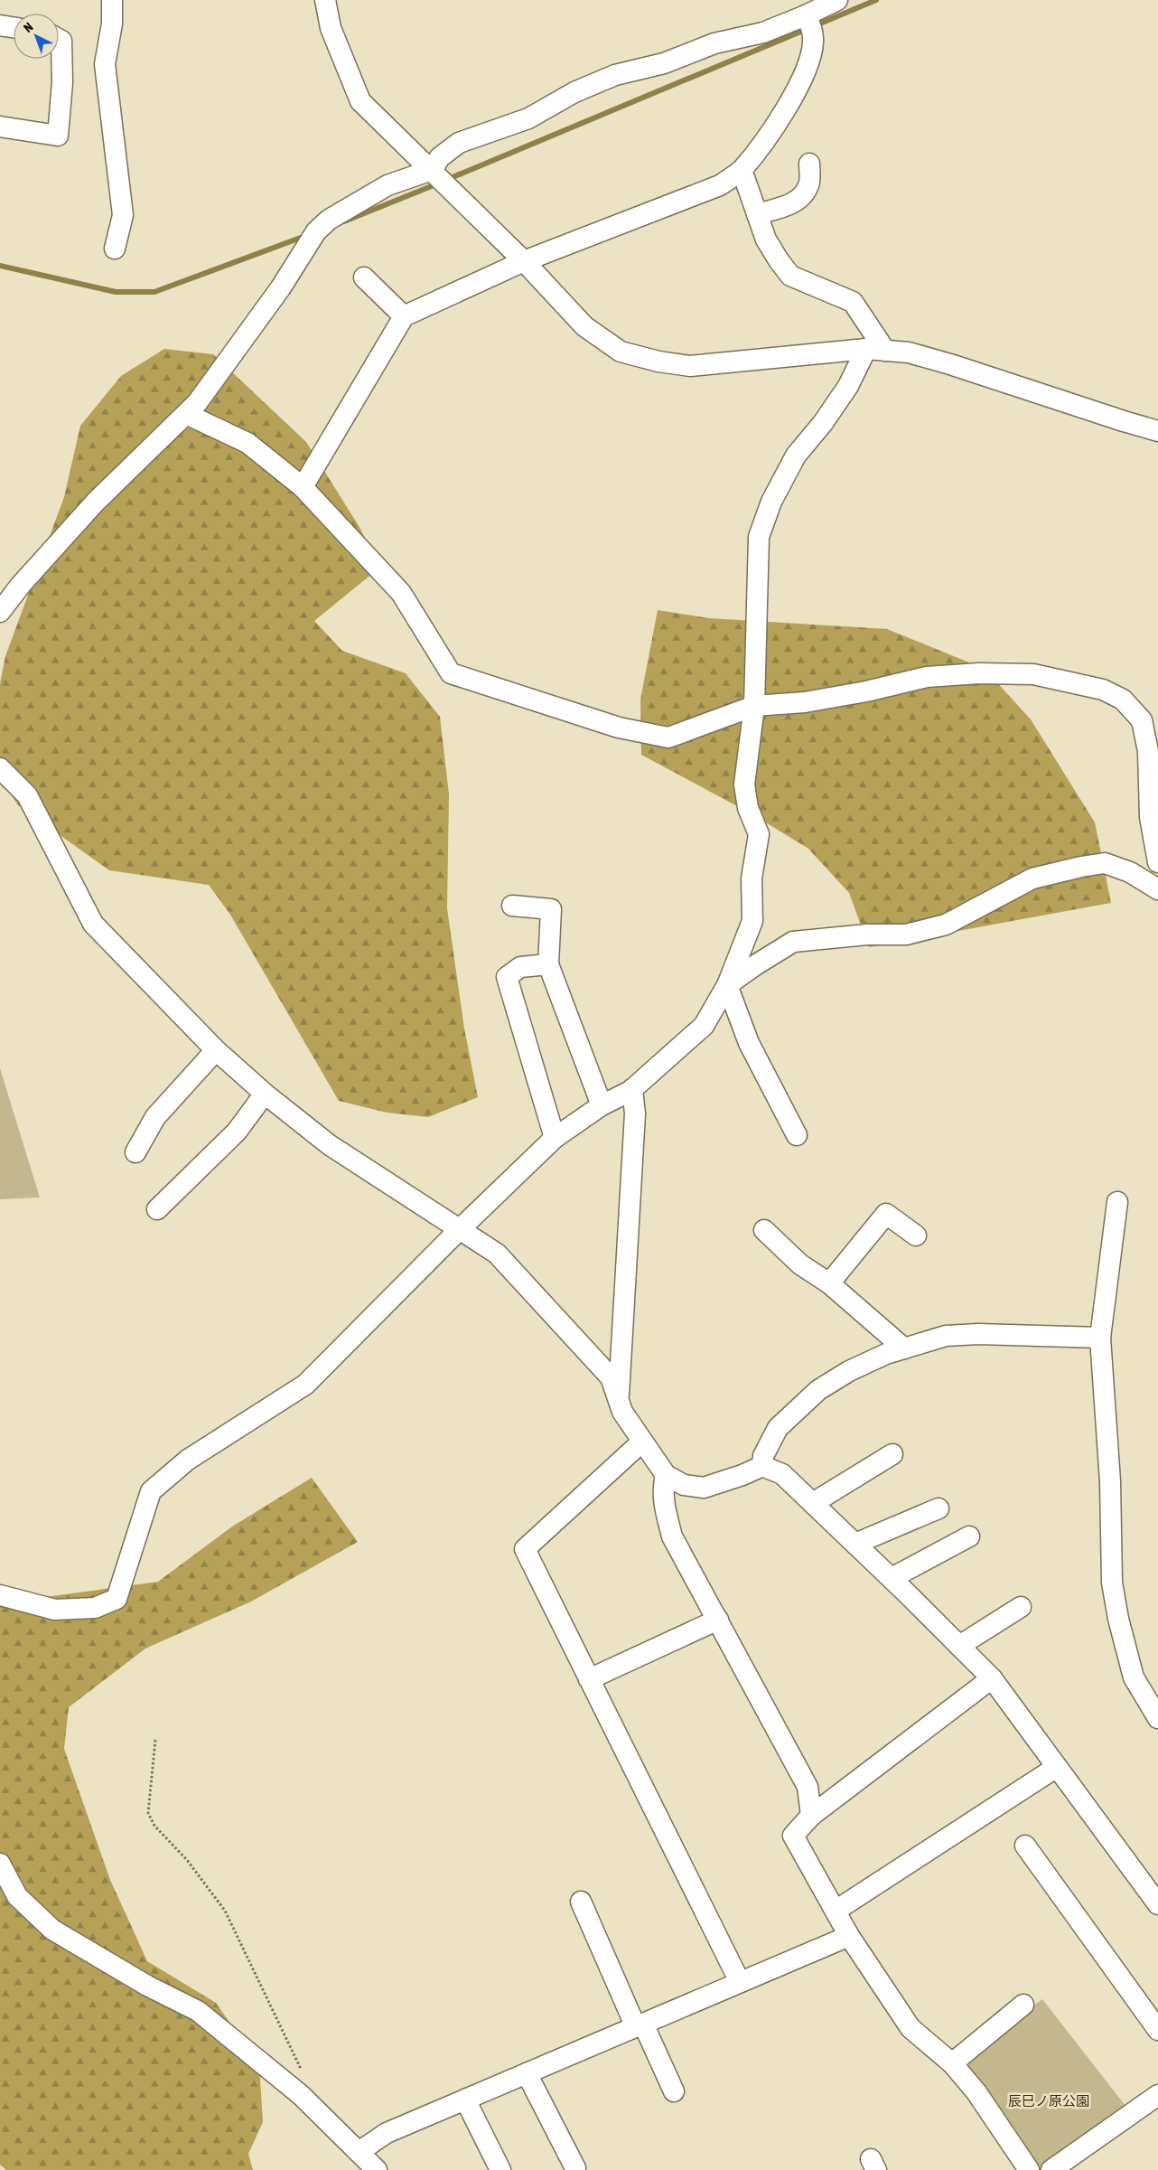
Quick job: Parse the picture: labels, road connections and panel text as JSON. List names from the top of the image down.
{
  "parks": ["辰巳ノ原公園"],
  "north": "top left"
}
